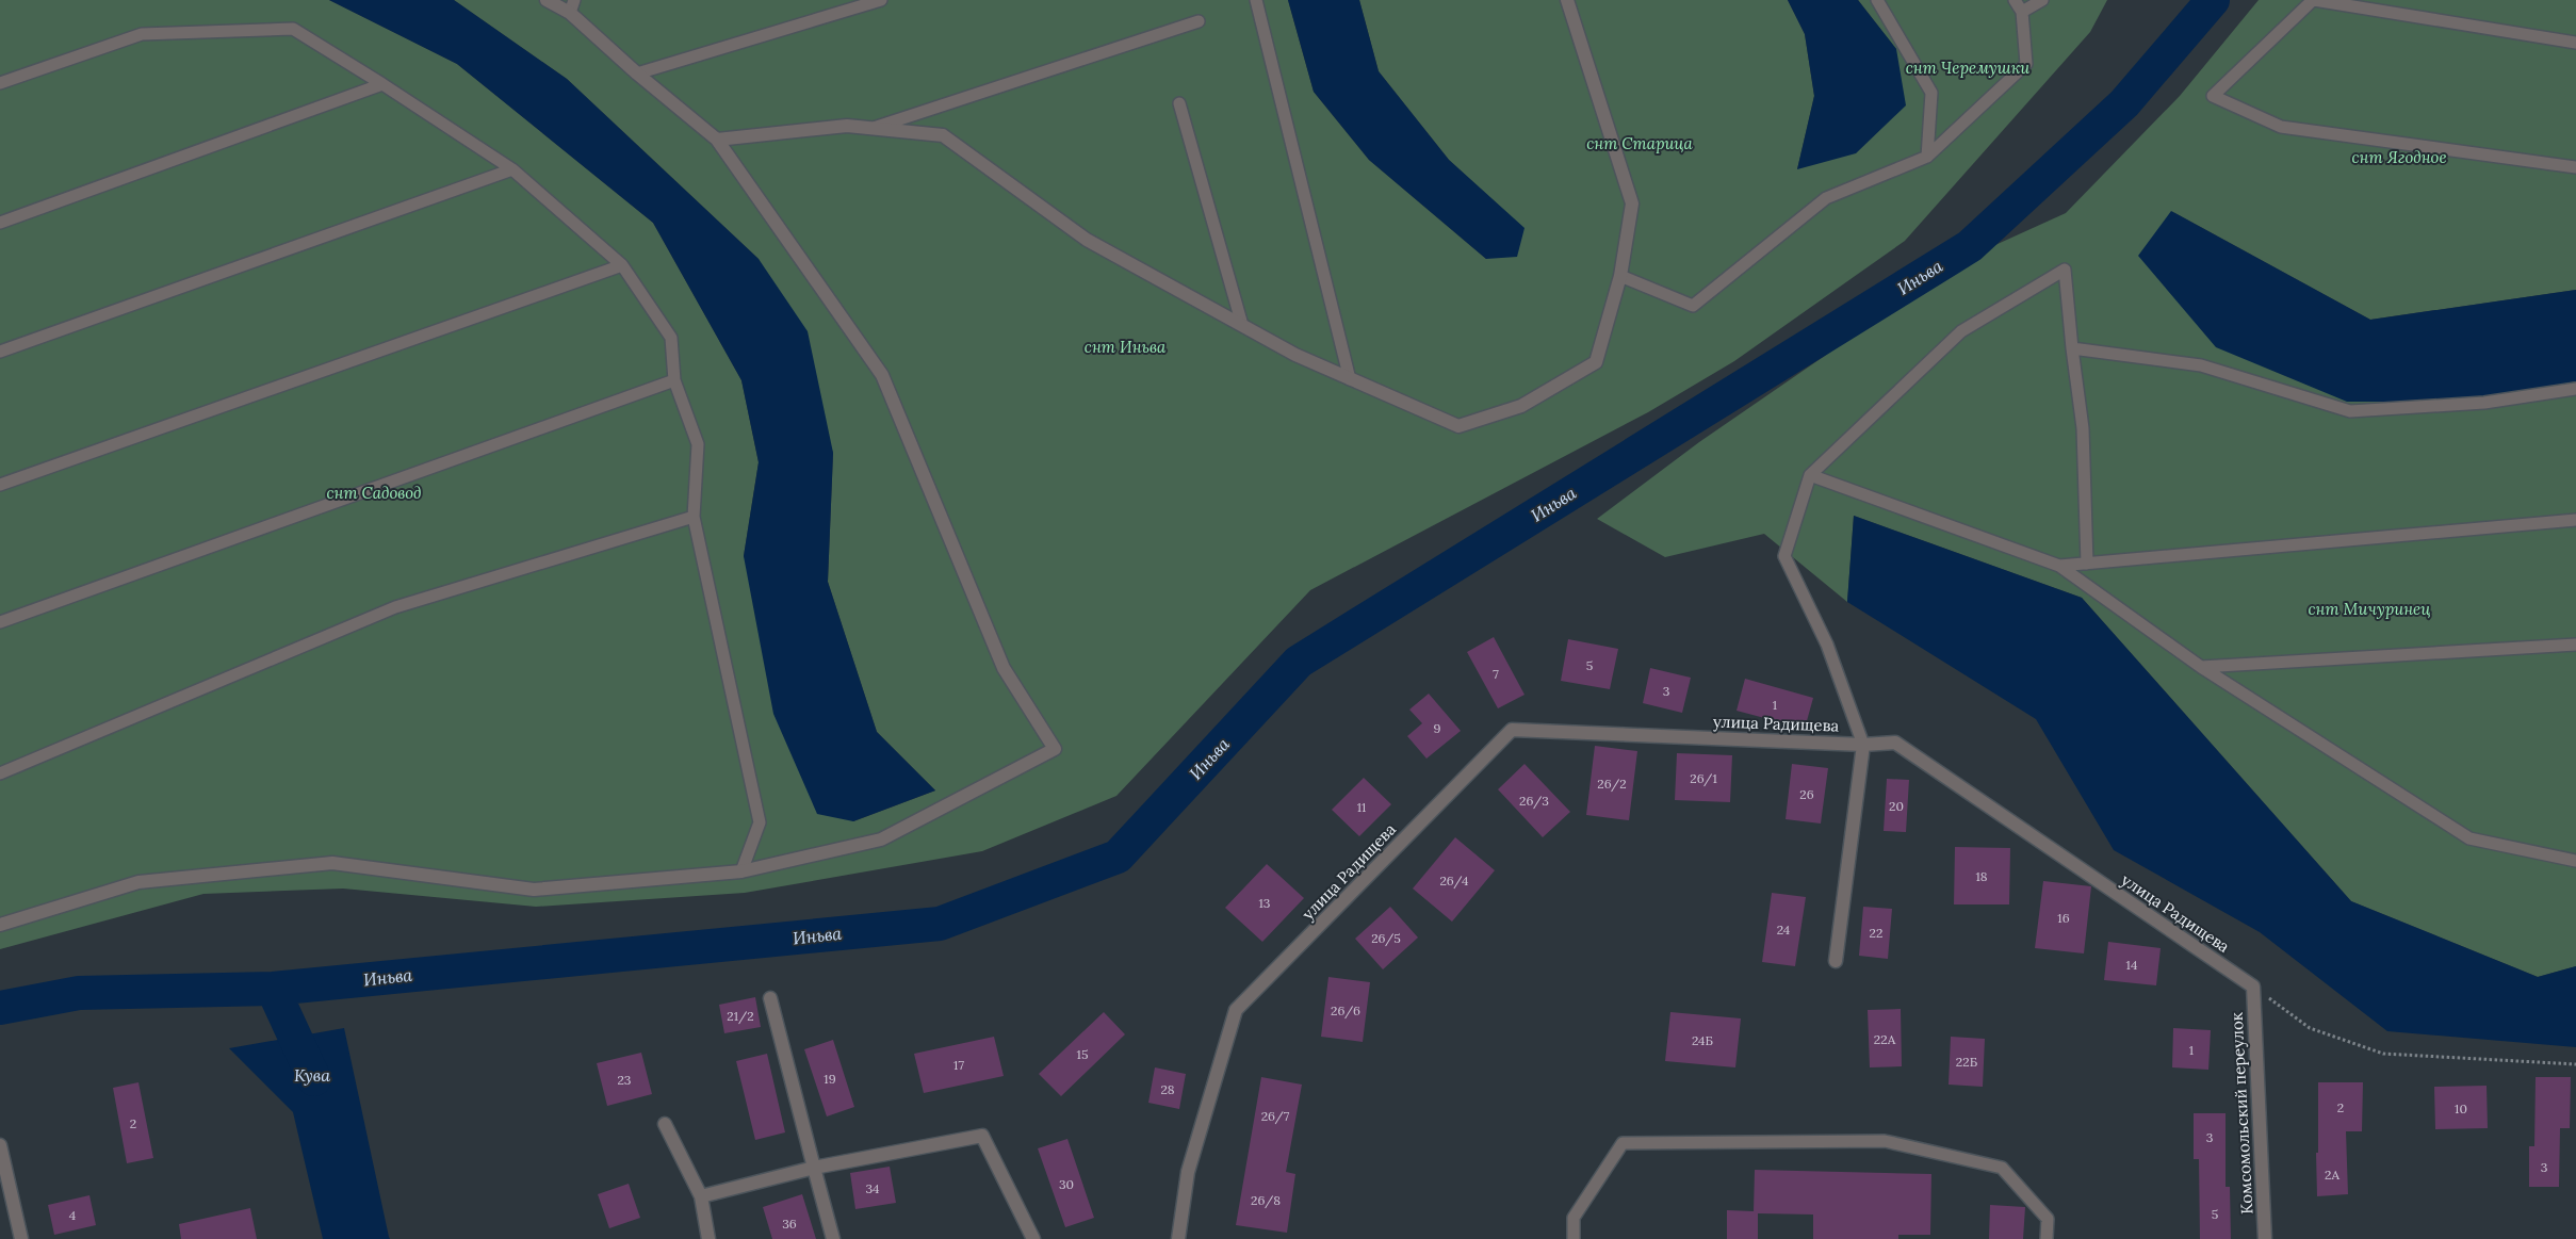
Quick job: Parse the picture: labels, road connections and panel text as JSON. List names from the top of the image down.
{
  "streets": {
    "street": ["улица Радищева", "Комсомольский переулок"]
  },
  "crossings": [
    ["улица Радищева", "Комсомольский переулок"]
  ],
  "water": ["Иньва", "Кува"],
  "parks": [
    "снт Черемушки",
    "снт Старица",
    "снт Ягодное",
    "снт Иньва",
    "снт Садовод",
    "снт Мичуринец"
  ],
  "house_numbers": [
    "5",
    "7",
    "3",
    "1",
    "9",
    "26/1",
    "26/2",
    "26",
    "26/3",
    "20",
    "11",
    "18",
    "26/4",
    "13",
    "16",
    "24",
    "22",
    "26/5",
    "14",
    "26/6",
    "21/2",
    "22А",
    "24Б",
    "1",
    "15",
    "22Б",
    "17",
    "19",
    "23",
    "28",
    "2",
    "10",
    "26/7",
    "2",
    "3",
    "3",
    "2А",
    "30",
    "34",
    "26/8",
    "5",
    "4",
    "36"
  ]
}
